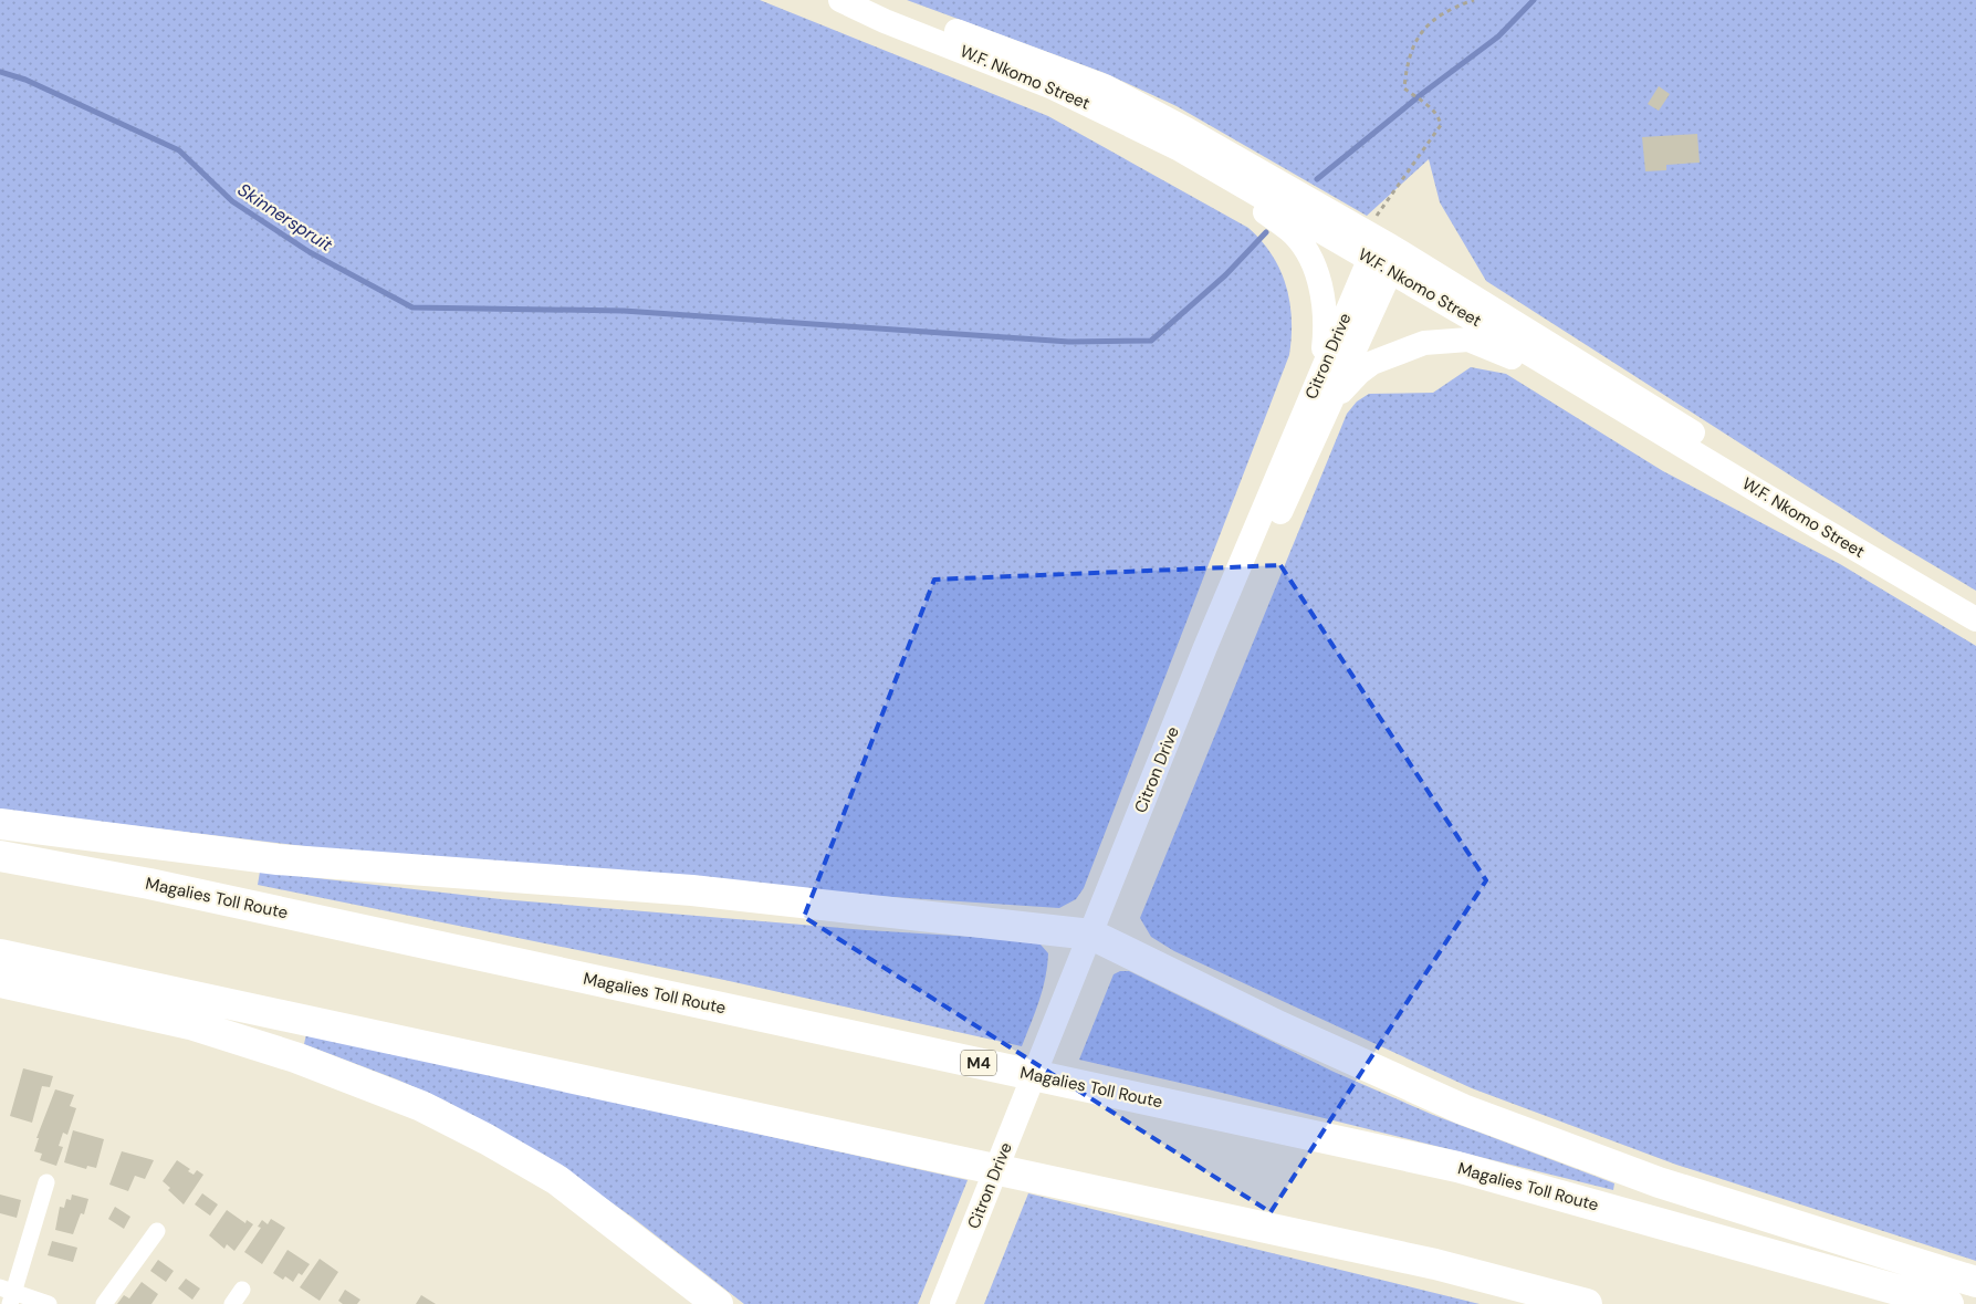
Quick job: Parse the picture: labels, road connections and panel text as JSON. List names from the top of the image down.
{
  "streets": {
    "highway": ["Magalies Toll Route", "M4"],
    "main road": ["W.F. Nkomo Street", "Citron Drive"]
  },
  "crossings": [
    ["W.F. Nkomo Street", "Citron Drive"]
  ],
  "water": ["Skinnerspruit"]
}
